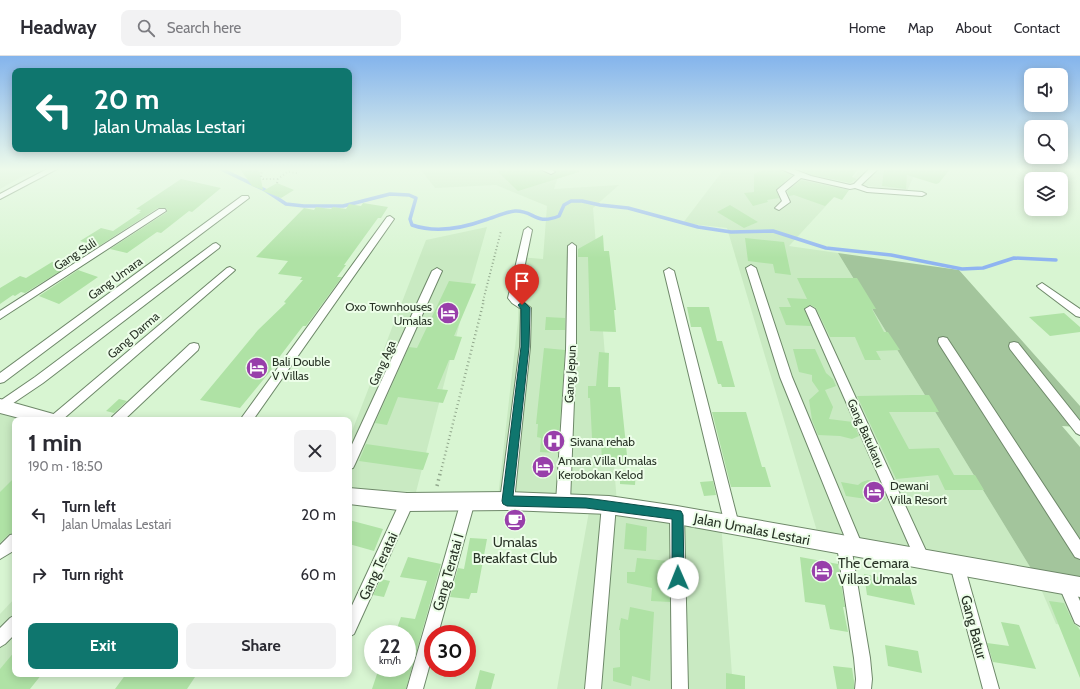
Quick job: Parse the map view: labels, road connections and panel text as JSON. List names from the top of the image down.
{
  "streets": {
    "street": [
      "Gang Suli",
      "Gang Umara",
      "Gang Darma",
      "Gang Aga",
      "Gang Jepun",
      "Gang Batukaru",
      "Jalan Umalas Lestari",
      "Gang Teratai",
      "Gang Teratai I",
      "Gang Batur"
    ]
  },
  "crossings": [
    ["Gang Jepun", "Jalan Umalas Lestari"],
    ["Gang Batukaru", "Jalan Umalas Lestari"],
    ["Jalan Umalas Lestari", "Gang Teratai"],
    ["Jalan Umalas Lestari", "Gang Teratai I"],
    ["Jalan Umalas Lestari", "Gang Batur"]
  ],
  "places": {
    "hotel": [
      "Oxo Townhouses Umalas",
      "Bali Double V Villas",
      "Amara Villa Umalas Kerobokan Kelod",
      "Dewani Villa Resort",
      "The Cemara Villas Umalas"
    ],
    "hospital": ["Sivana rehab"],
    "cafe": ["Umalas Breakfast Club"]
  },
  "page": {
    "header": "Headway",
    "search": "Search here",
    "nav": [
      "Home",
      "Map",
      "About",
      "Contact"
    ],
    "turn": ["20 m", "Jalan Umalas Lestari"],
    "heading": ["1 min", "190 m · 18:50"],
    "list": [
      {
        "name": "Turn left",
        "note": "Jalan Umalas Lestari",
        "value": "20 m"
      },
      {
        "name": "Turn right",
        "value": "60 m"
      }
    ],
    "buttons": ["Exit", "Share"],
    "speed": "22 km/h",
    "limit": "30"
  }
}
